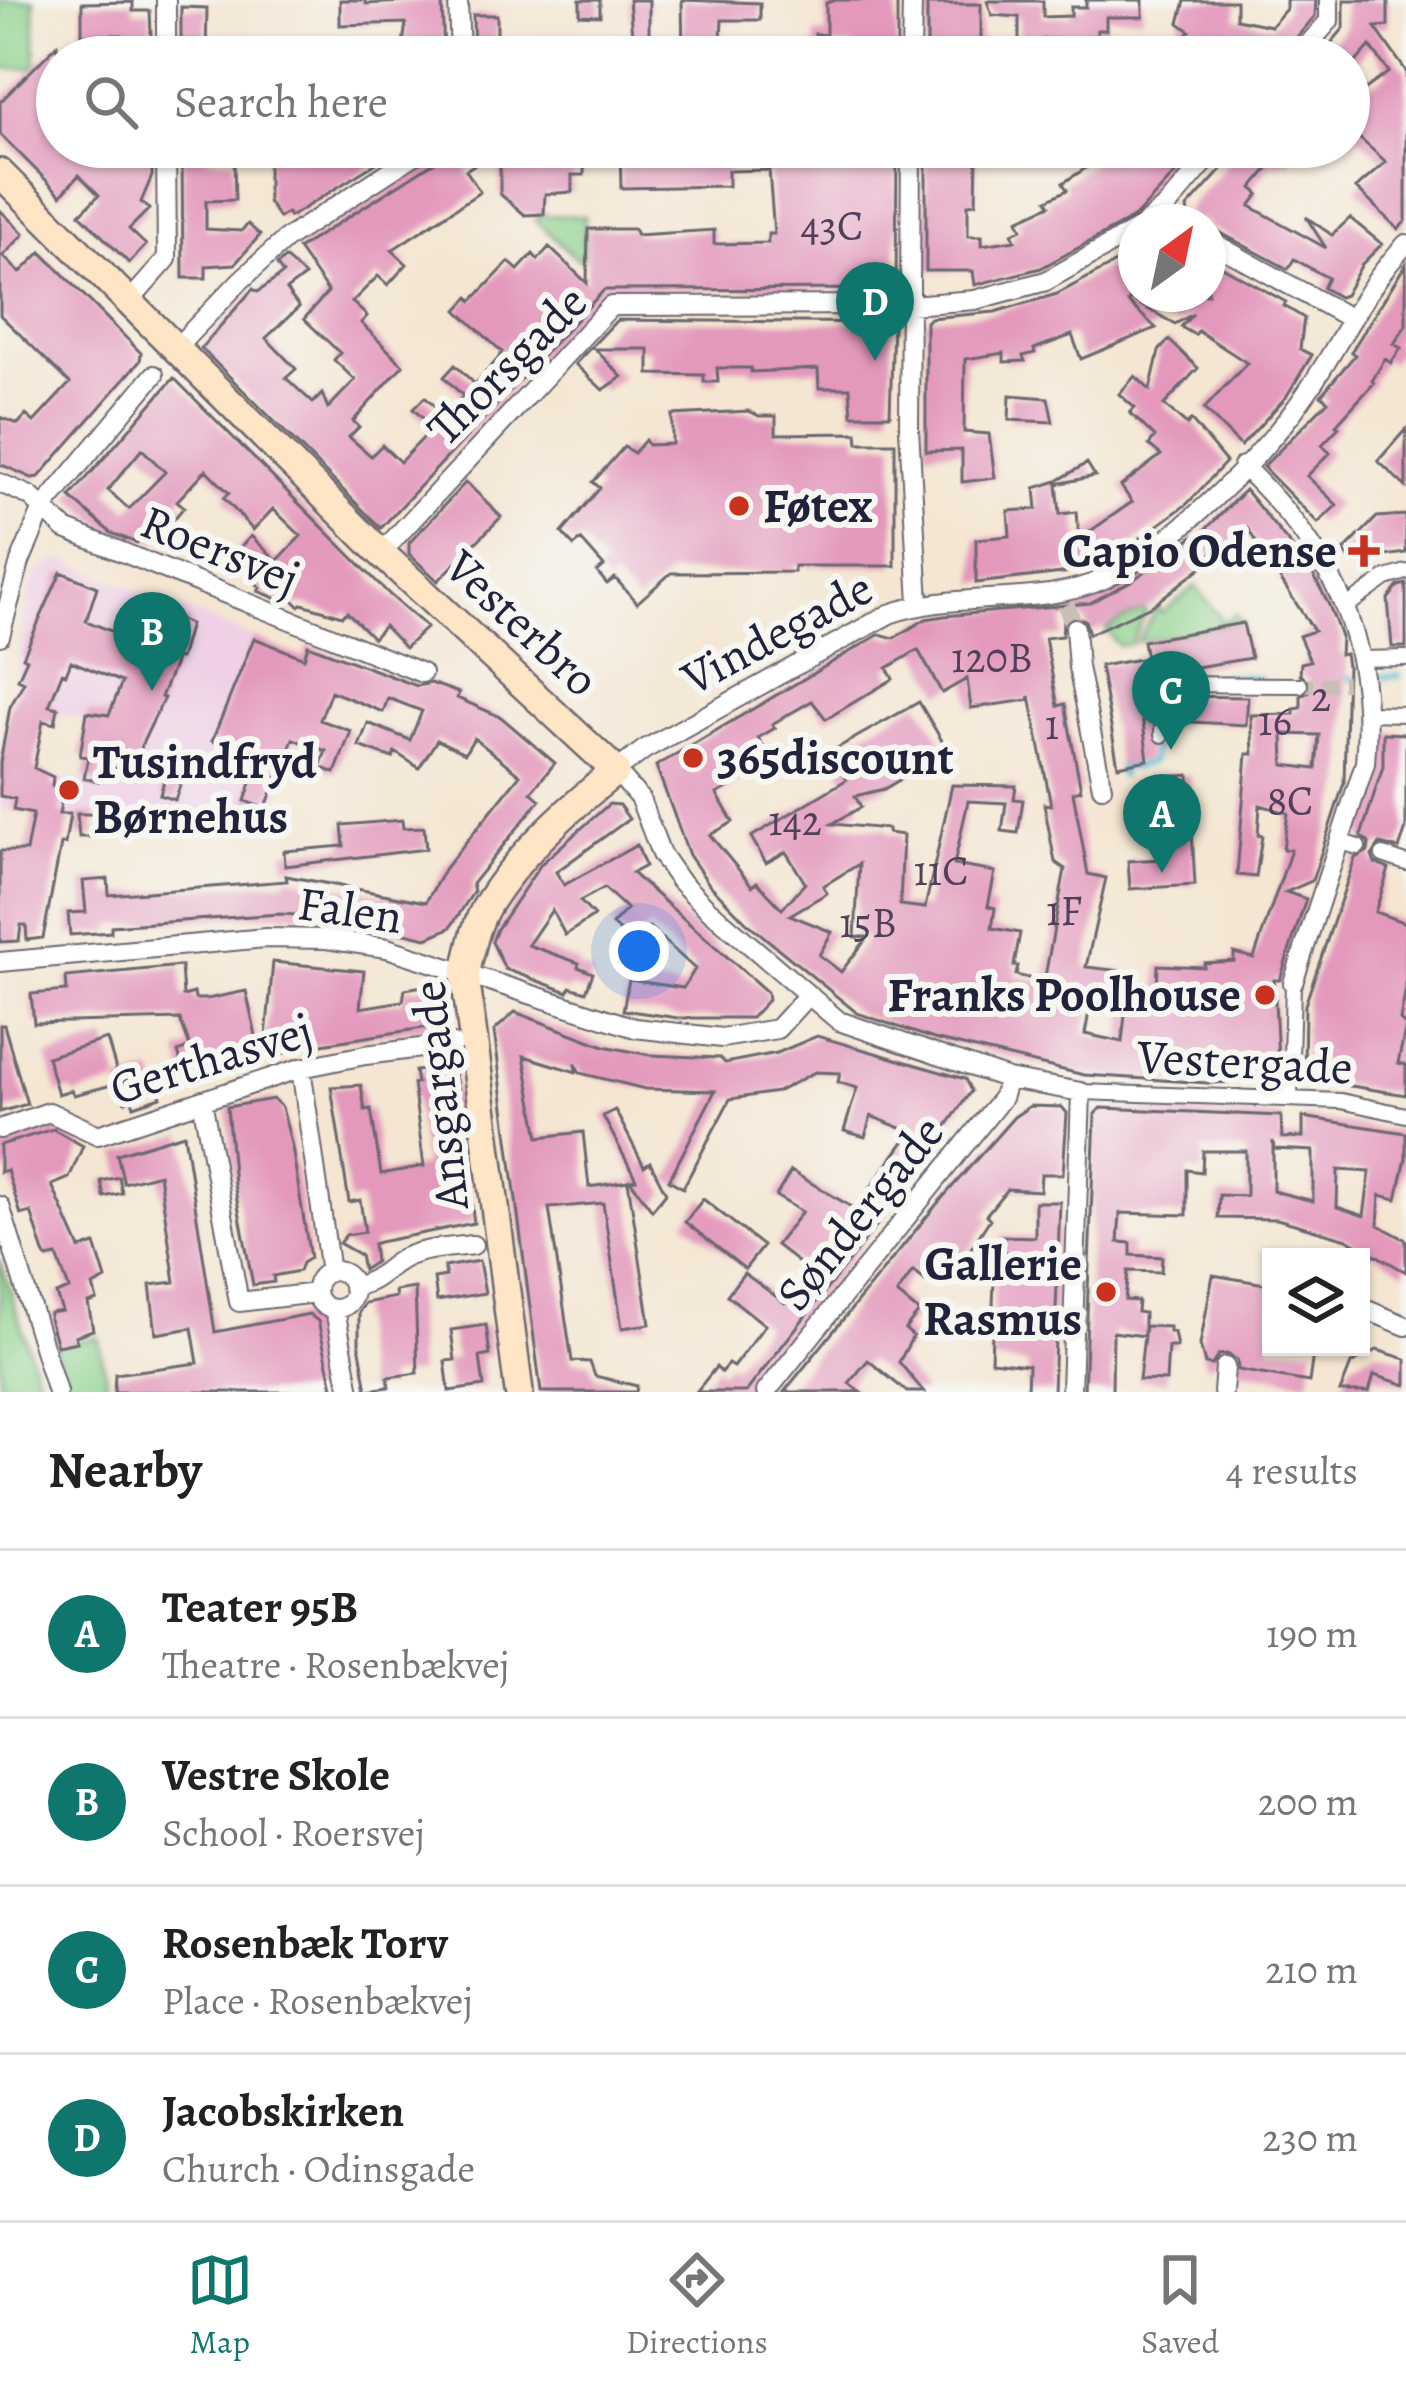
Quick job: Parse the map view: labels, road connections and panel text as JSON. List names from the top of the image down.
{
  "streets": {
    "main road": ["Vesterbro", "Ansgargade"],
    "street": [
      "Thorsgade",
      "Roersvej",
      "Vindegade",
      "Falen",
      "Gerthasvej",
      "Vestergade",
      "Søndergade"
    ]
  },
  "crossings": [
    ["Thorsgade", "Vesterbro"],
    ["Vesterbro", "Vindegade"],
    ["Vesterbro", "Falen"],
    ["Vesterbro", "Vestergade"],
    ["Vesterbro", "Ansgargade"],
    ["Vesterbro", "Søndergade"],
    ["Vindegade", "Ansgargade"],
    ["Falen", "Ansgargade"],
    ["Vestergade", "Søndergade"]
  ],
  "places": {
    "other": [
      "Føtex",
      "365discount",
      "Tusindfryd Børnehus",
      "Franks Poolhouse",
      "Gallerie Rasmus"
    ],
    "health": ["Capio Odense"]
  },
  "house_numbers": [
    "43C",
    "120B",
    "2",
    "16",
    "1",
    "8C",
    "142",
    "11C",
    "1F",
    "15B"
  ],
  "north": "top right",
  "page": {
    "search": "Search here",
    "pins": [
      "D",
      "B",
      "C",
      "A"
    ],
    "heading": ["Nearby", "4 results"],
    "list": [
      {
        "mark": "A",
        "name": "Teater 95B",
        "note": "Theatre · Rosenbækvej",
        "value": "190 m"
      },
      {
        "mark": "B",
        "name": "Vestre Skole",
        "note": "School · Roersvej",
        "value": "200 m"
      },
      {
        "mark": "C",
        "name": "Rosenbæk Torv",
        "note": "Place · Rosenbækvej",
        "value": "210 m"
      },
      {
        "mark": "D",
        "name": "Jacobskirken",
        "note": "Church · Odinsgade",
        "value": "230 m"
      }
    ],
    "nav": ["Map", "Directions", "Saved"]
  }
}
